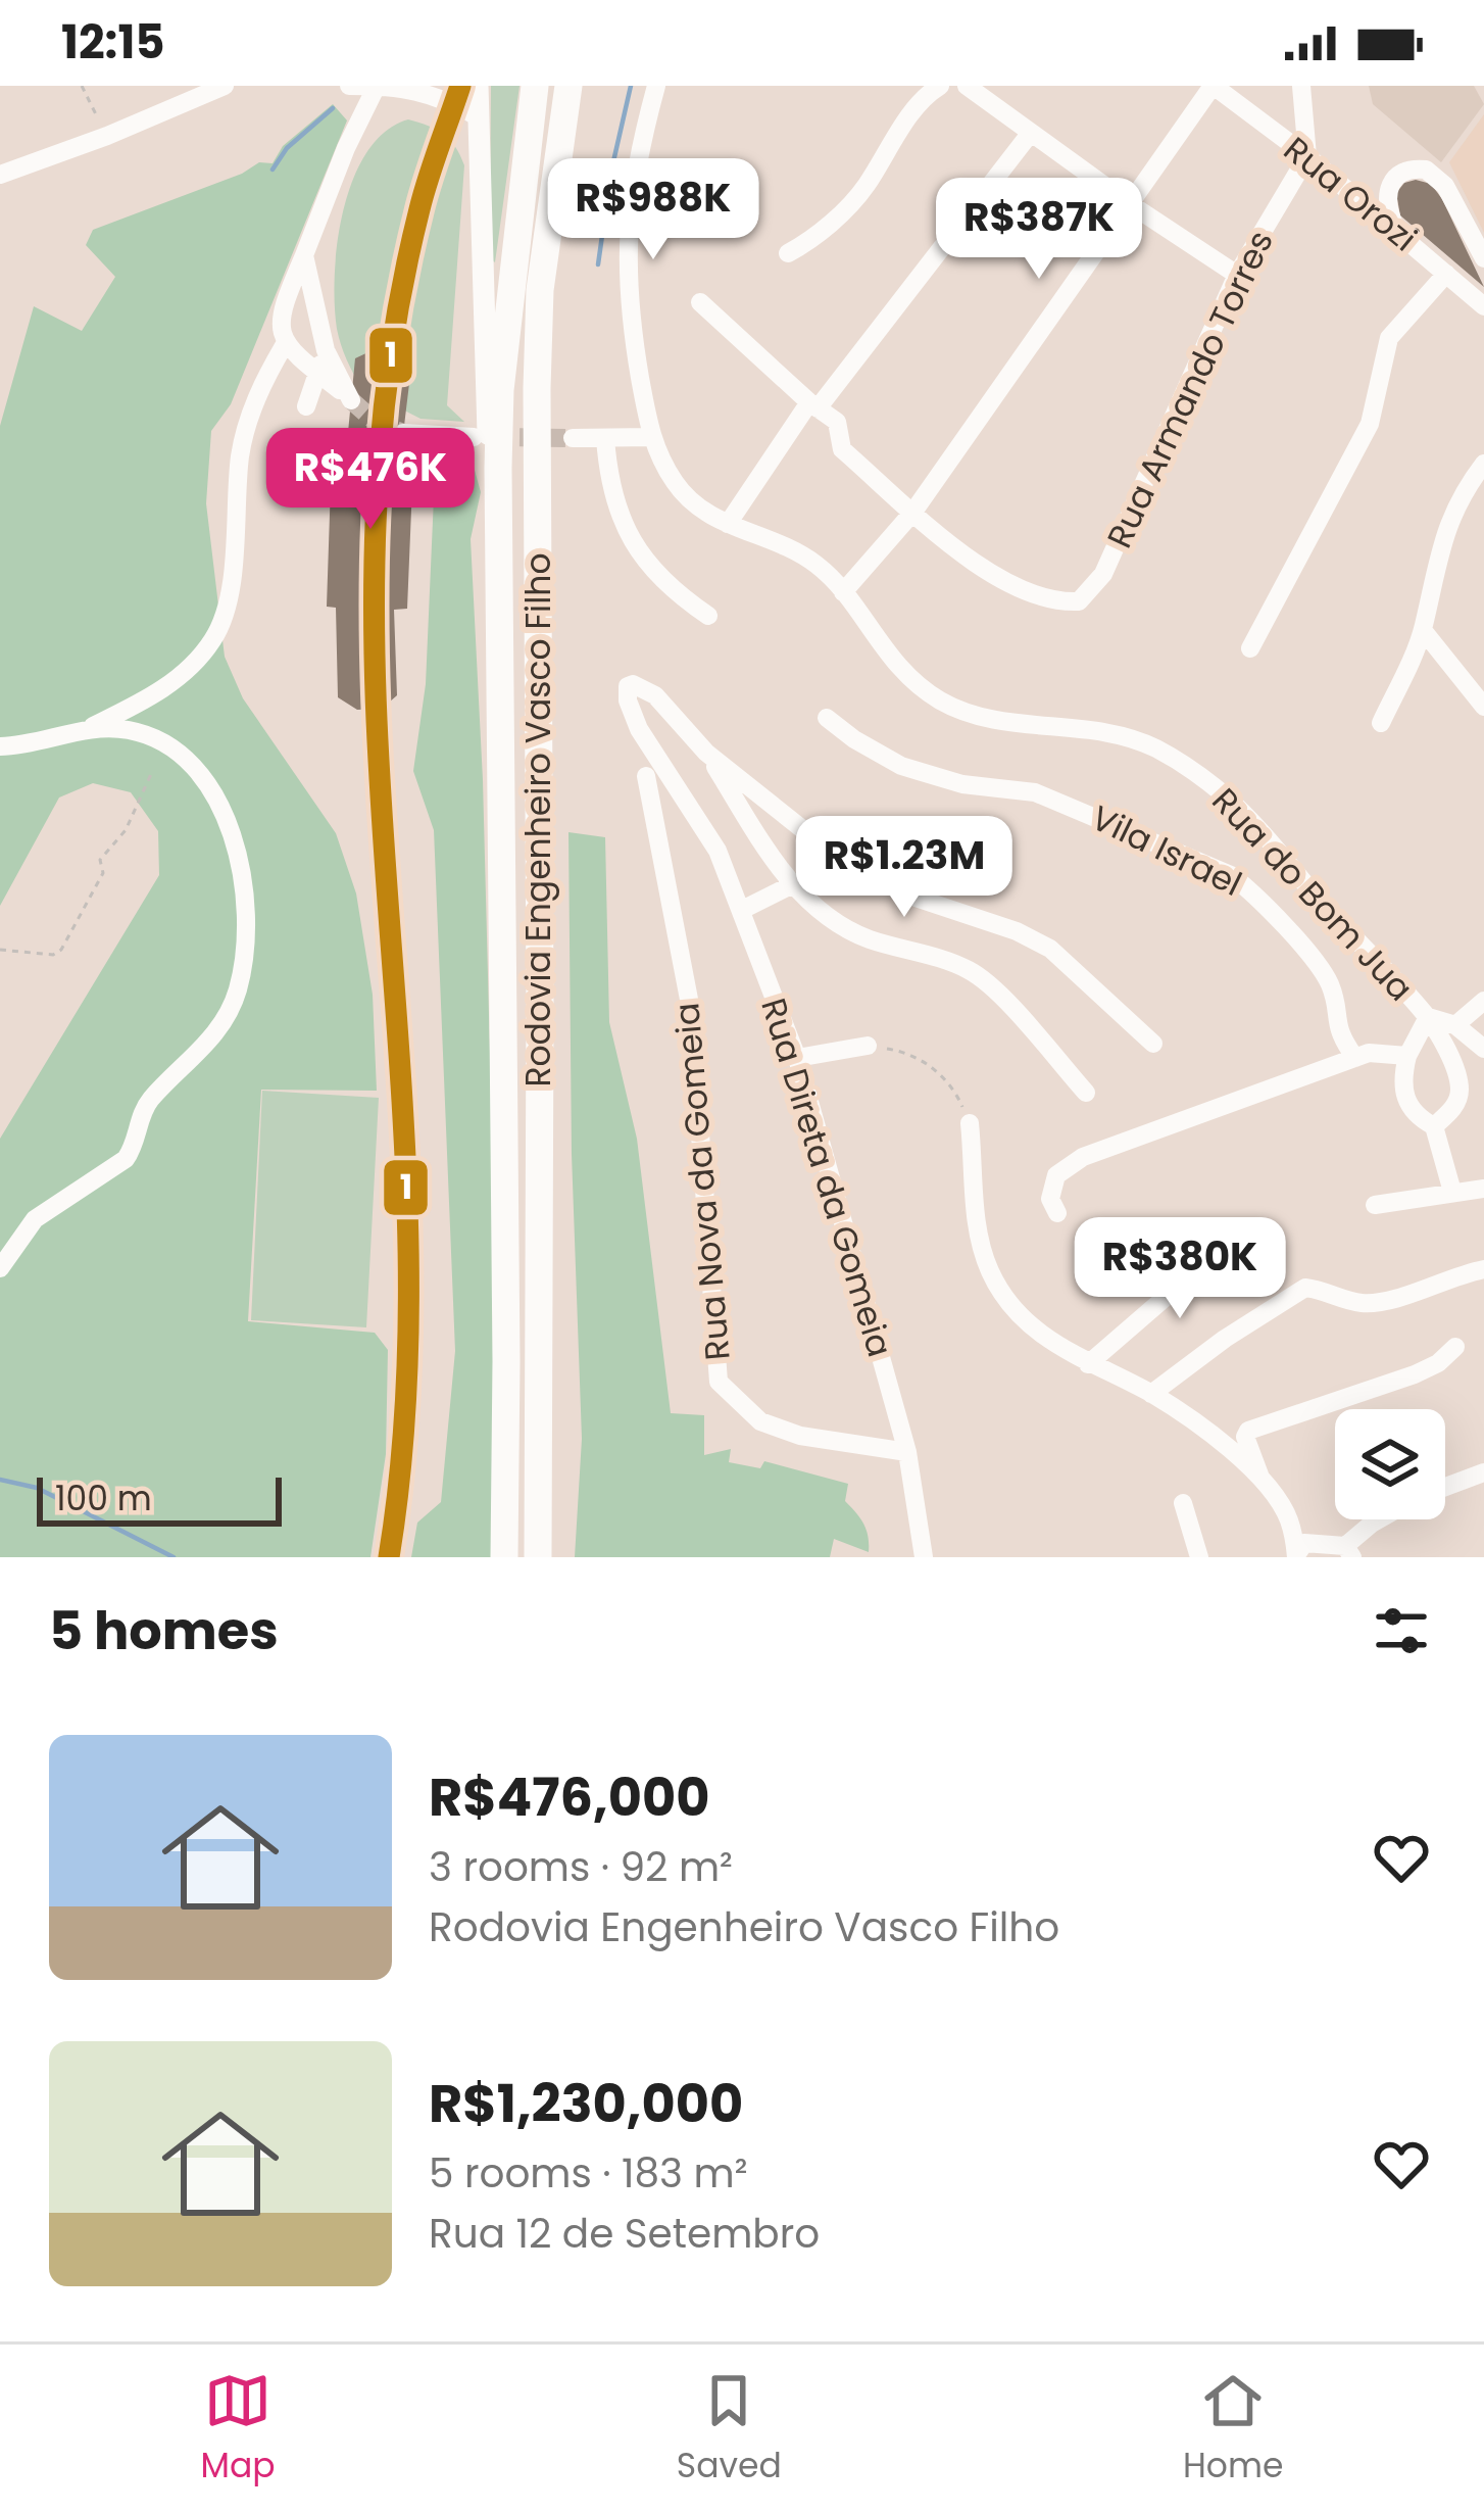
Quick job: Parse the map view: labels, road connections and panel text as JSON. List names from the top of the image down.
{
  "streets": {
    "highway": ["Rodovia Engenheiro Vasco Filho"],
    "street": [
      "Rua Orozi",
      "Rua Armando Torres",
      "Vila Israel",
      "Rua do Bom Jua",
      "Rua Direta da Gomeia",
      "Rua Nova da Gomeia"
    ]
  },
  "crossings": [
    ["Rua Orozi", "Rua Armando Torres"],
    ["Rua Direta da Gomeia", "Rua Nova da Gomeia"]
  ],
  "lines": ["transit line 1"],
  "scale_bar": "100 m",
  "page": {
    "status": "12:15",
    "price": [
      "R$988K",
      "R$387K",
      "R$476K",
      "R$1.23M",
      "R$380K"
    ],
    "scale": "100 m",
    "heading": "5 homes",
    "list": [
      {
        "name": "R$476,000",
        "note": "3 rooms · 92 m² · Rodovia Engenheiro Vasco Filho"
      },
      {
        "name": "R$1,230,000",
        "note": "5 rooms · 183 m² · Rua 12 de Setembro"
      }
    ],
    "tabs": ["Map", "Saved", "Home"]
  }
}
